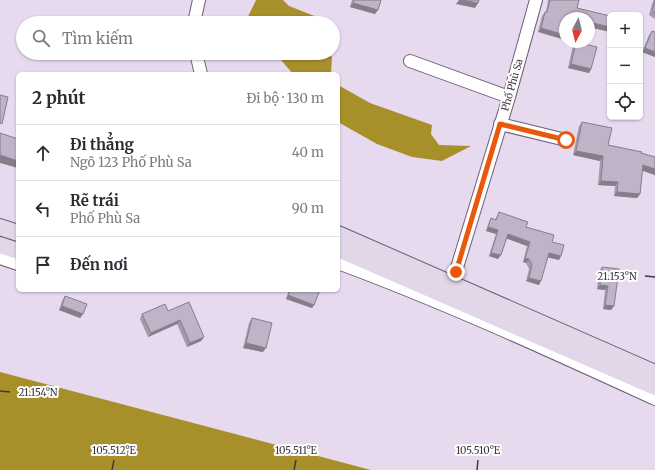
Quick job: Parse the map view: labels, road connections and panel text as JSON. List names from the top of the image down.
{
  "streets": {
    "street": ["Phố Phù Sa"]
  },
  "north": "bottom",
  "page": {
    "map_buttons": ["+", "−"],
    "search": "Tìm kiếm",
    "heading": ["2 phút", "Đi bộ · 130 m"],
    "list": [
      ["Đi thẳng", "Ngõ 123 Phố Phù Sa", "40 m"],
      ["Rẽ trái", "Phố Phù Sa", "90 m"],
      "Đến nơi"
    ]
  },
  "coordinates": [
    "21.153°N",
    "21.154°N",
    "105.512°E",
    "105.511°E",
    "105.510°E"
  ]
}
